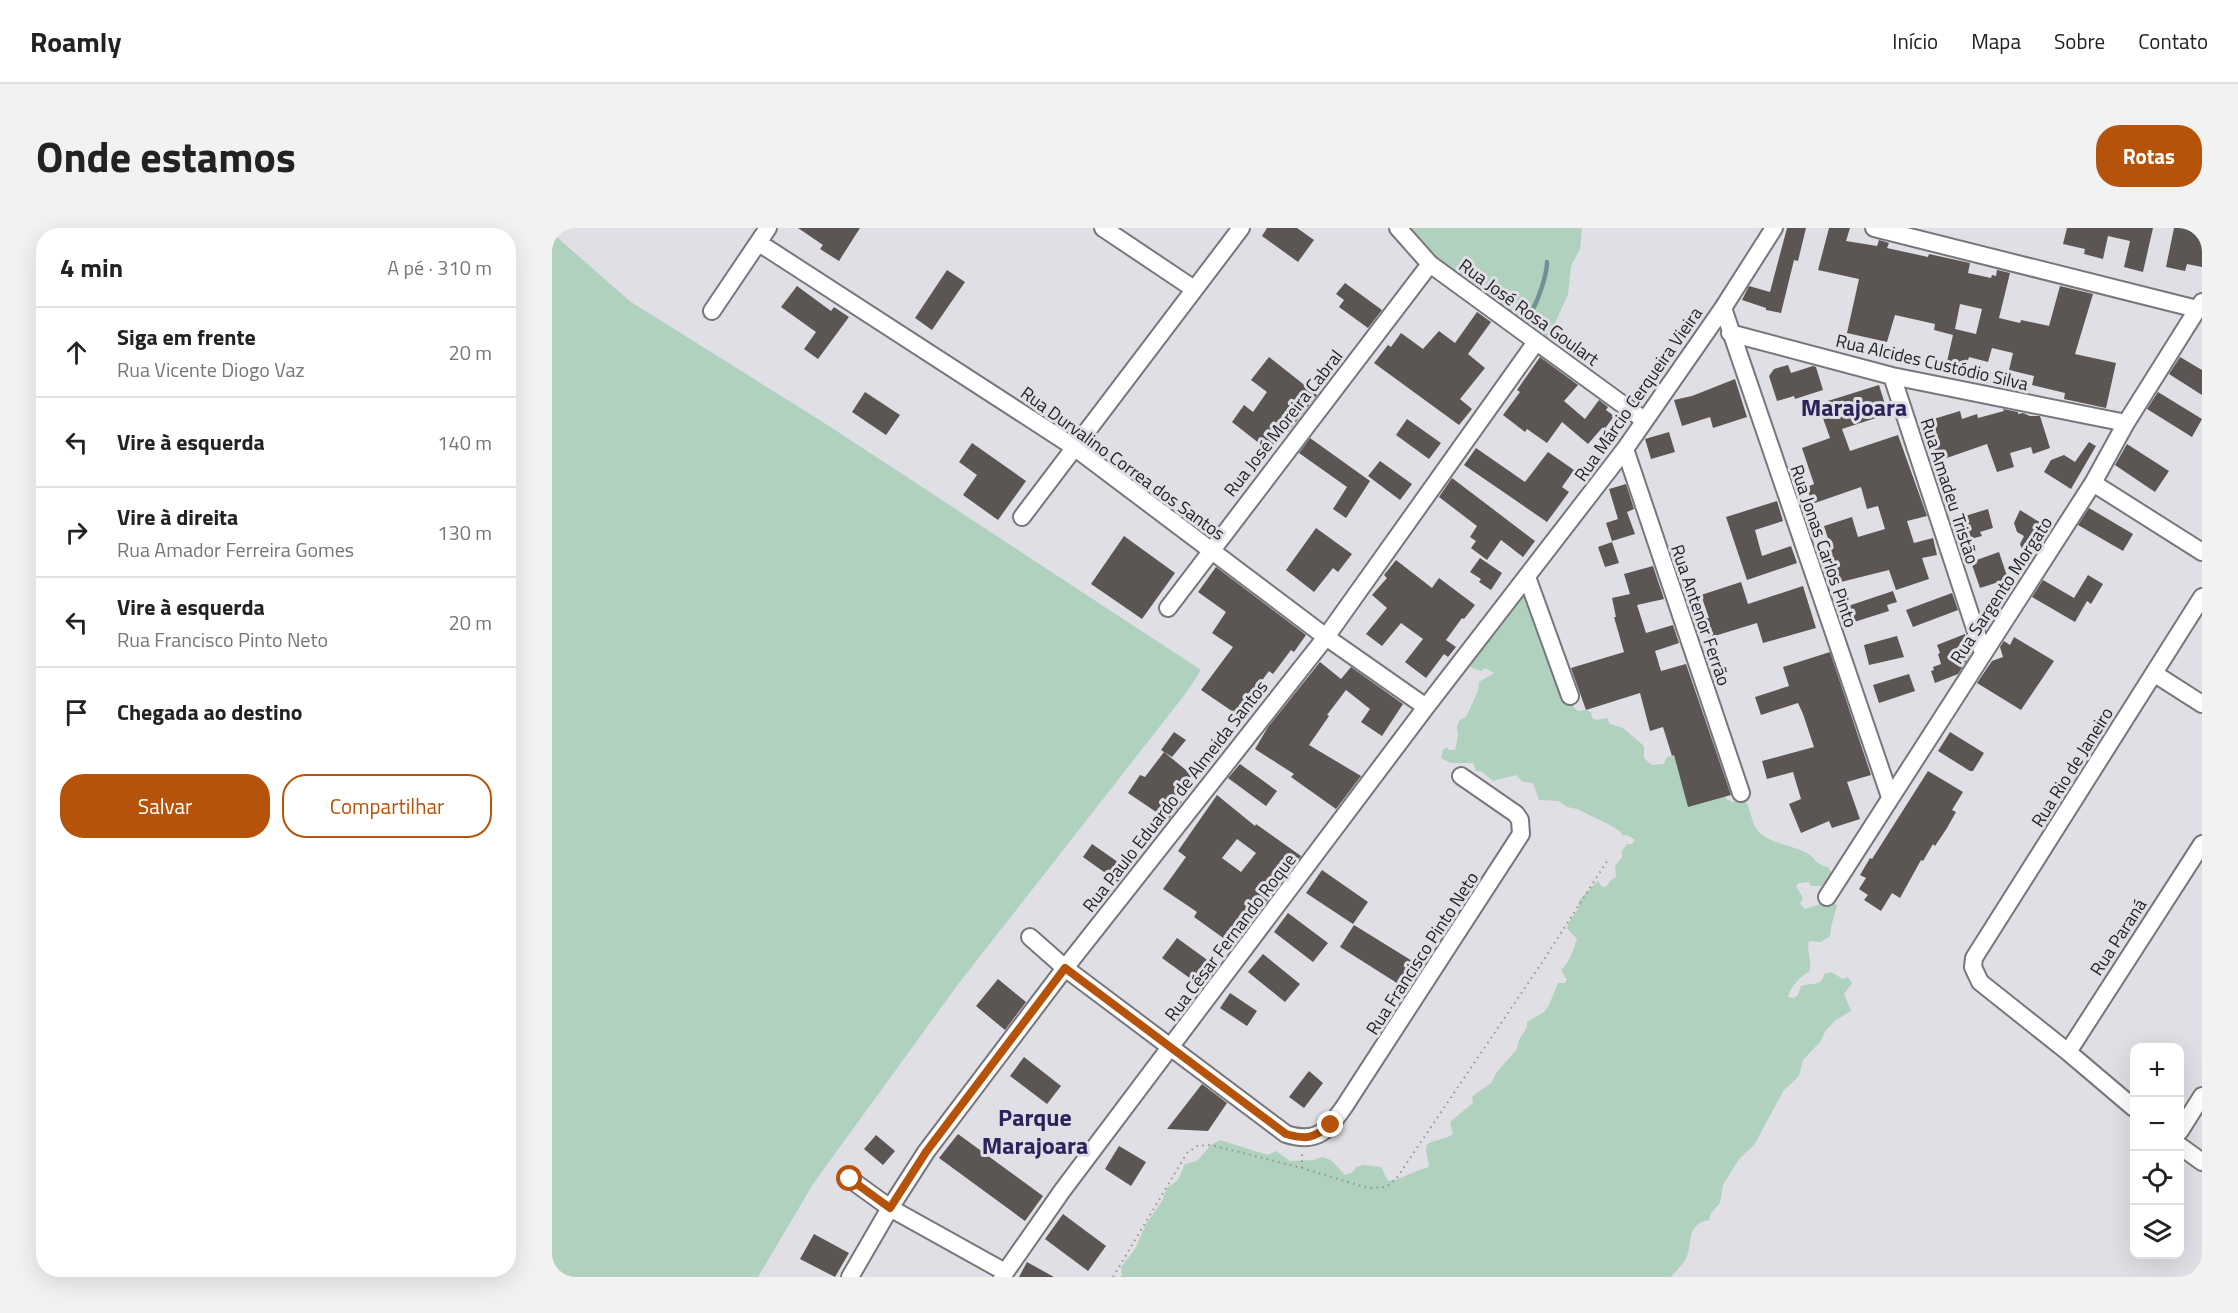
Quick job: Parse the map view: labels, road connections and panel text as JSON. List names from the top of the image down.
{
  "streets": {
    "street": [
      "Rua José Rosa Goulart",
      "Rua Alcides Custódio Silva",
      "Rua Márcio Cerqueira Vieira",
      "Rua José Moreira Cabral",
      "Rua Durvalino Correa dos Santos",
      "Rua Amadeu Tristão",
      "Rua Jonas Carlos Pinto",
      "Rua Sargento Morgato",
      "Rua Antenor Ferrão",
      "Rua Rio de Janeiro",
      "Rua Paulo Eduardo de Almeida Santos",
      "Rua César Fernando Roque",
      "Rua Paraná",
      "Rua Francisco Pinto Neto"
    ]
  },
  "crossings": [
    ["Rua José Rosa Goulart", "Rua Márcio Cerqueira Vieira"],
    ["Rua José Rosa Goulart", "Rua José Moreira Cabral"],
    ["Rua José Rosa Goulart", "Rua Paulo Eduardo de Almeida Santos"],
    ["Rua Alcides Custódio Silva", "Rua Amadeu Tristão"],
    ["Rua Alcides Custódio Silva", "Rua Jonas Carlos Pinto"],
    ["Rua Alcides Custódio Silva", "Rua Sargento Morgato"],
    ["Rua Márcio Cerqueira Vieira", "Rua Durvalino Correa dos Santos"],
    ["Rua Márcio Cerqueira Vieira", "Rua Jonas Carlos Pinto"],
    ["Rua Márcio Cerqueira Vieira", "Rua Antenor Ferrão"],
    ["Rua Márcio Cerqueira Vieira", "Rua César Fernando Roque"],
    ["Rua José Moreira Cabral", "Rua Durvalino Correa dos Santos"],
    ["Rua Durvalino Correa dos Santos", "Rua Paulo Eduardo de Almeida Santos"],
    ["Rua Durvalino Correa dos Santos", "Rua César Fernando Roque"],
    ["Rua Amadeu Tristão", "Rua Sargento Morgato"],
    ["Rua Jonas Carlos Pinto", "Rua Sargento Morgato"],
    ["Rua Rio de Janeiro", "Rua Paraná"],
    ["Rua César Fernando Roque", "Rua Francisco Pinto Neto"]
  ],
  "districts": ["Marajoara", "Parque Marajoara"],
  "page": {
    "header": "Roamly",
    "nav": [
      "Início",
      "Mapa",
      "Sobre",
      "Contato"
    ],
    "title": "Onde estamos",
    "buttons": [
      "Rotas",
      ["Salvar", "Compartilhar"]
    ],
    "heading": ["4 min", "A pé · 310 m"],
    "list": [
      ["Siga em frente", "Rua Vicente Diogo Vaz", "20 m"],
      ["Vire à esquerda", "140 m"],
      ["Vire à direita", "Rua Amador Ferreira Gomes", "130 m"],
      ["Vire à esquerda", "Rua Francisco Pinto Neto", "20 m"],
      "Chegada ao destino"
    ],
    "map_buttons": ["+", "−"]
  }
}
